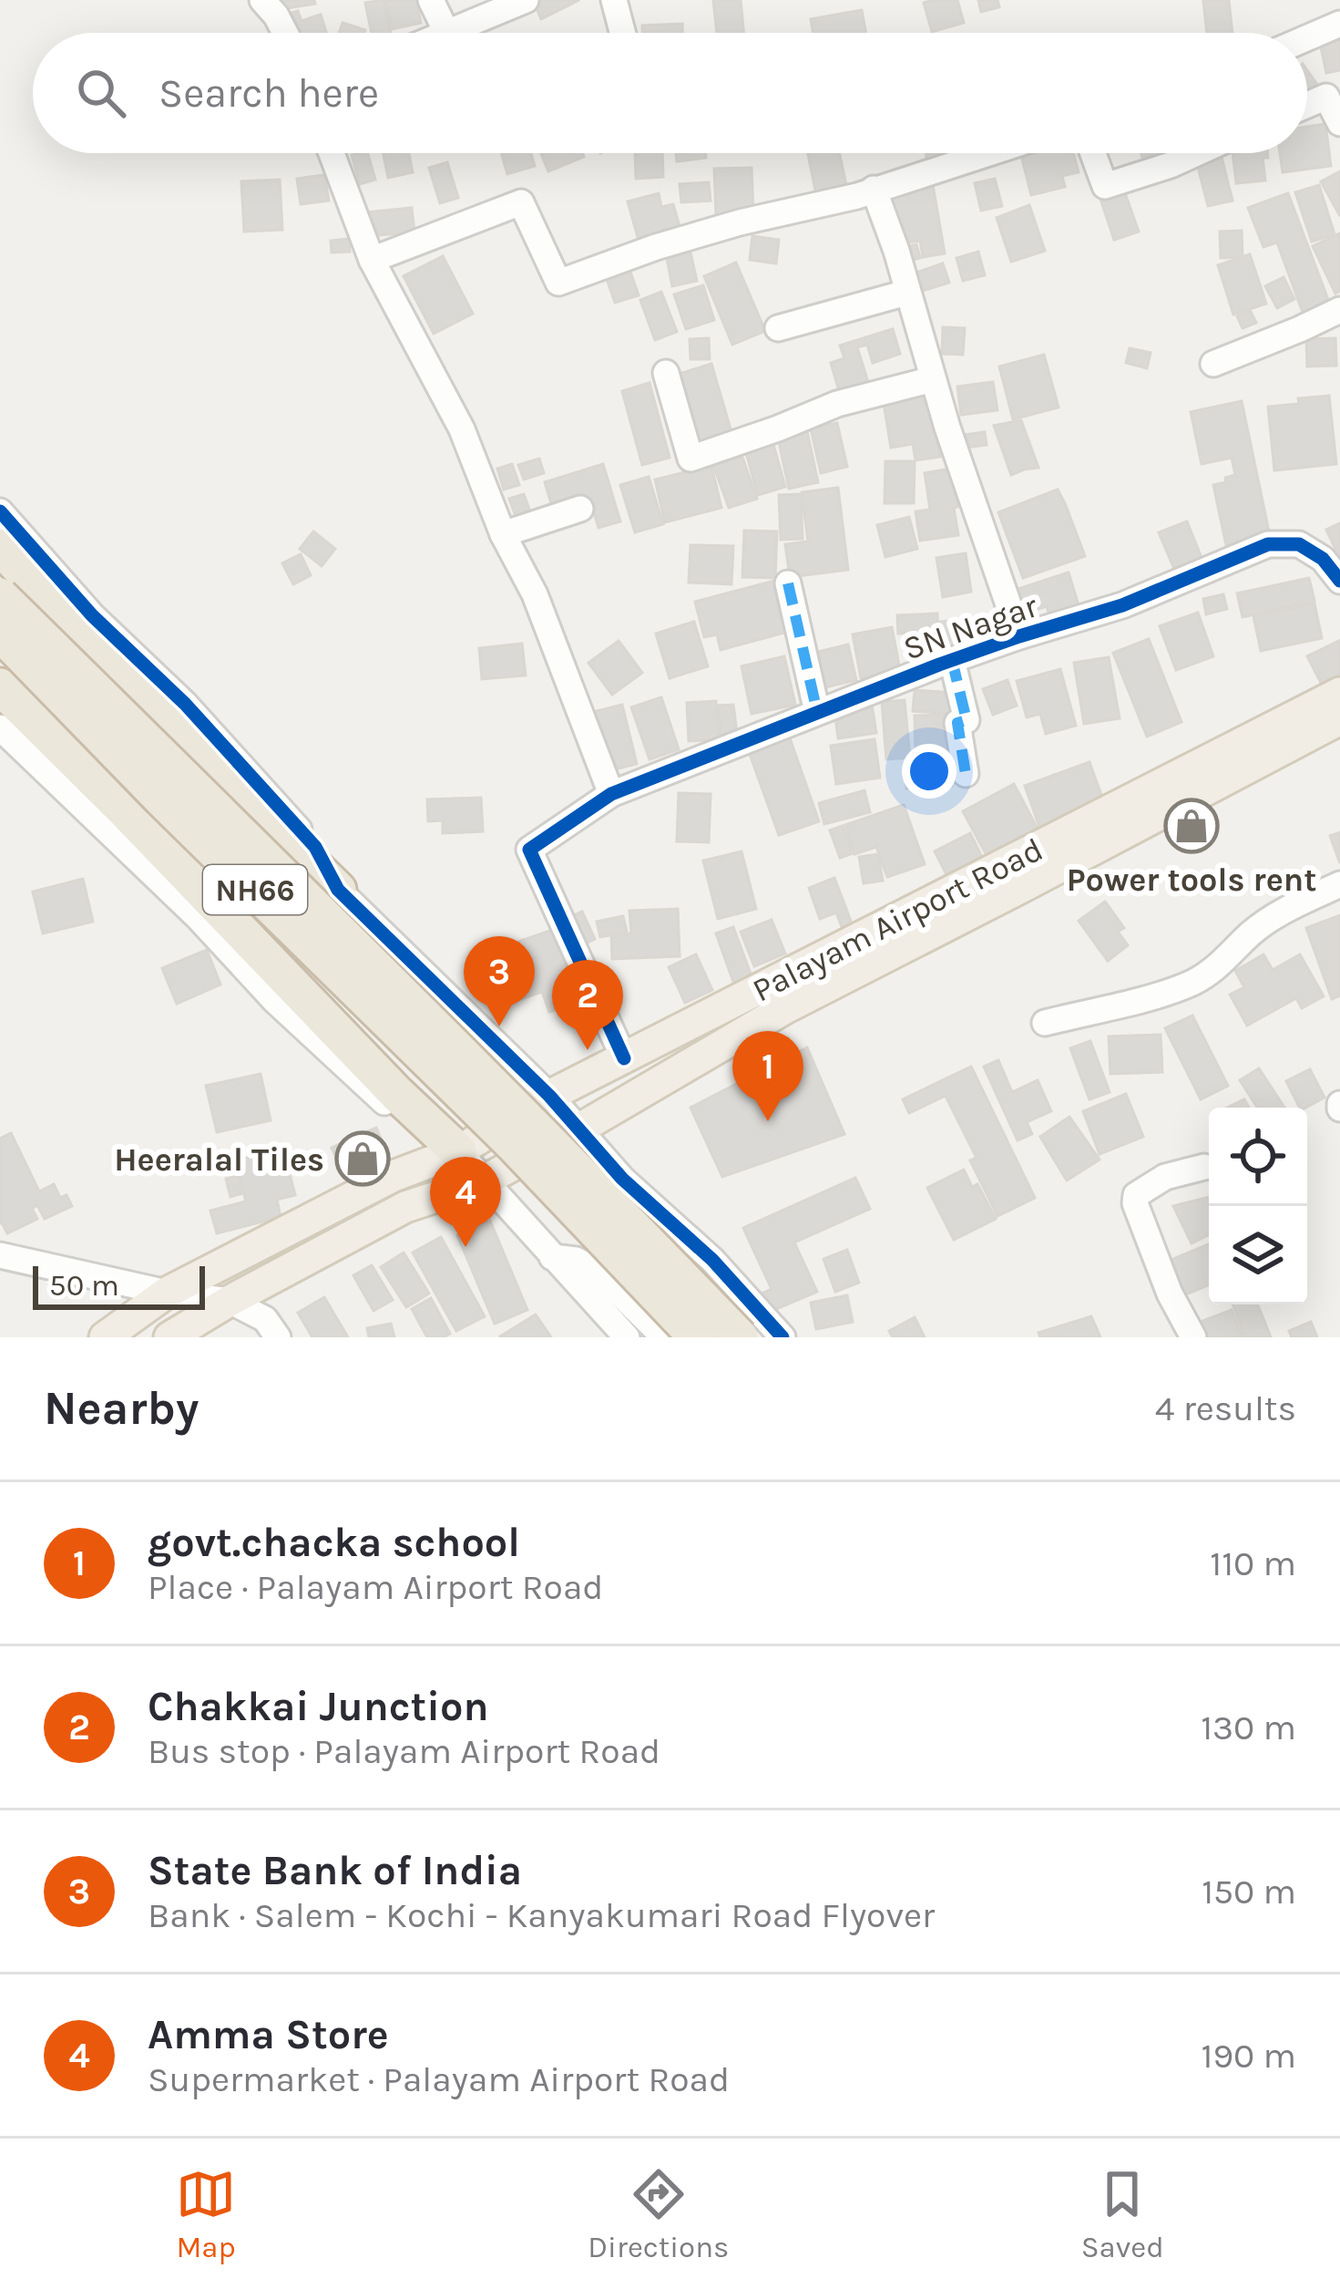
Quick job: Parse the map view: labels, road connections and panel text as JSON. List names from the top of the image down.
{
  "streets": {
    "highway": ["NH66"],
    "main road": ["Palayam Airport Road"],
    "street": ["SN Nagar"]
  },
  "crossings": [
    ["SN Nagar", "Palayam Airport Road"],
    ["NH66", "Palayam Airport Road"]
  ],
  "places": {
    "shop": ["Power tools rent", "Heeralal Tiles"]
  },
  "scale_bar": "50 m",
  "page": {
    "search": "Search here",
    "pins": [
      "3",
      "2",
      "1",
      "4"
    ],
    "scale": "50 m",
    "heading": ["Nearby", "4 results"],
    "list": [
      {
        "mark": "1",
        "name": "govt.chacka school",
        "note": "Place · Palayam Airport Road",
        "value": "110 m"
      },
      {
        "mark": "2",
        "name": "Chakkai Junction",
        "note": "Bus stop · Palayam Airport Road",
        "value": "130 m"
      },
      {
        "mark": "3",
        "name": "State Bank of India",
        "note": "Bank · Salem - Kochi - Kanyakumari Road Flyover",
        "value": "150 m"
      },
      {
        "mark": "4",
        "name": "Amma Store",
        "note": "Supermarket · Palayam Airport Road",
        "value": "190 m"
      }
    ],
    "nav": ["Map", "Directions", "Saved"]
  }
}
